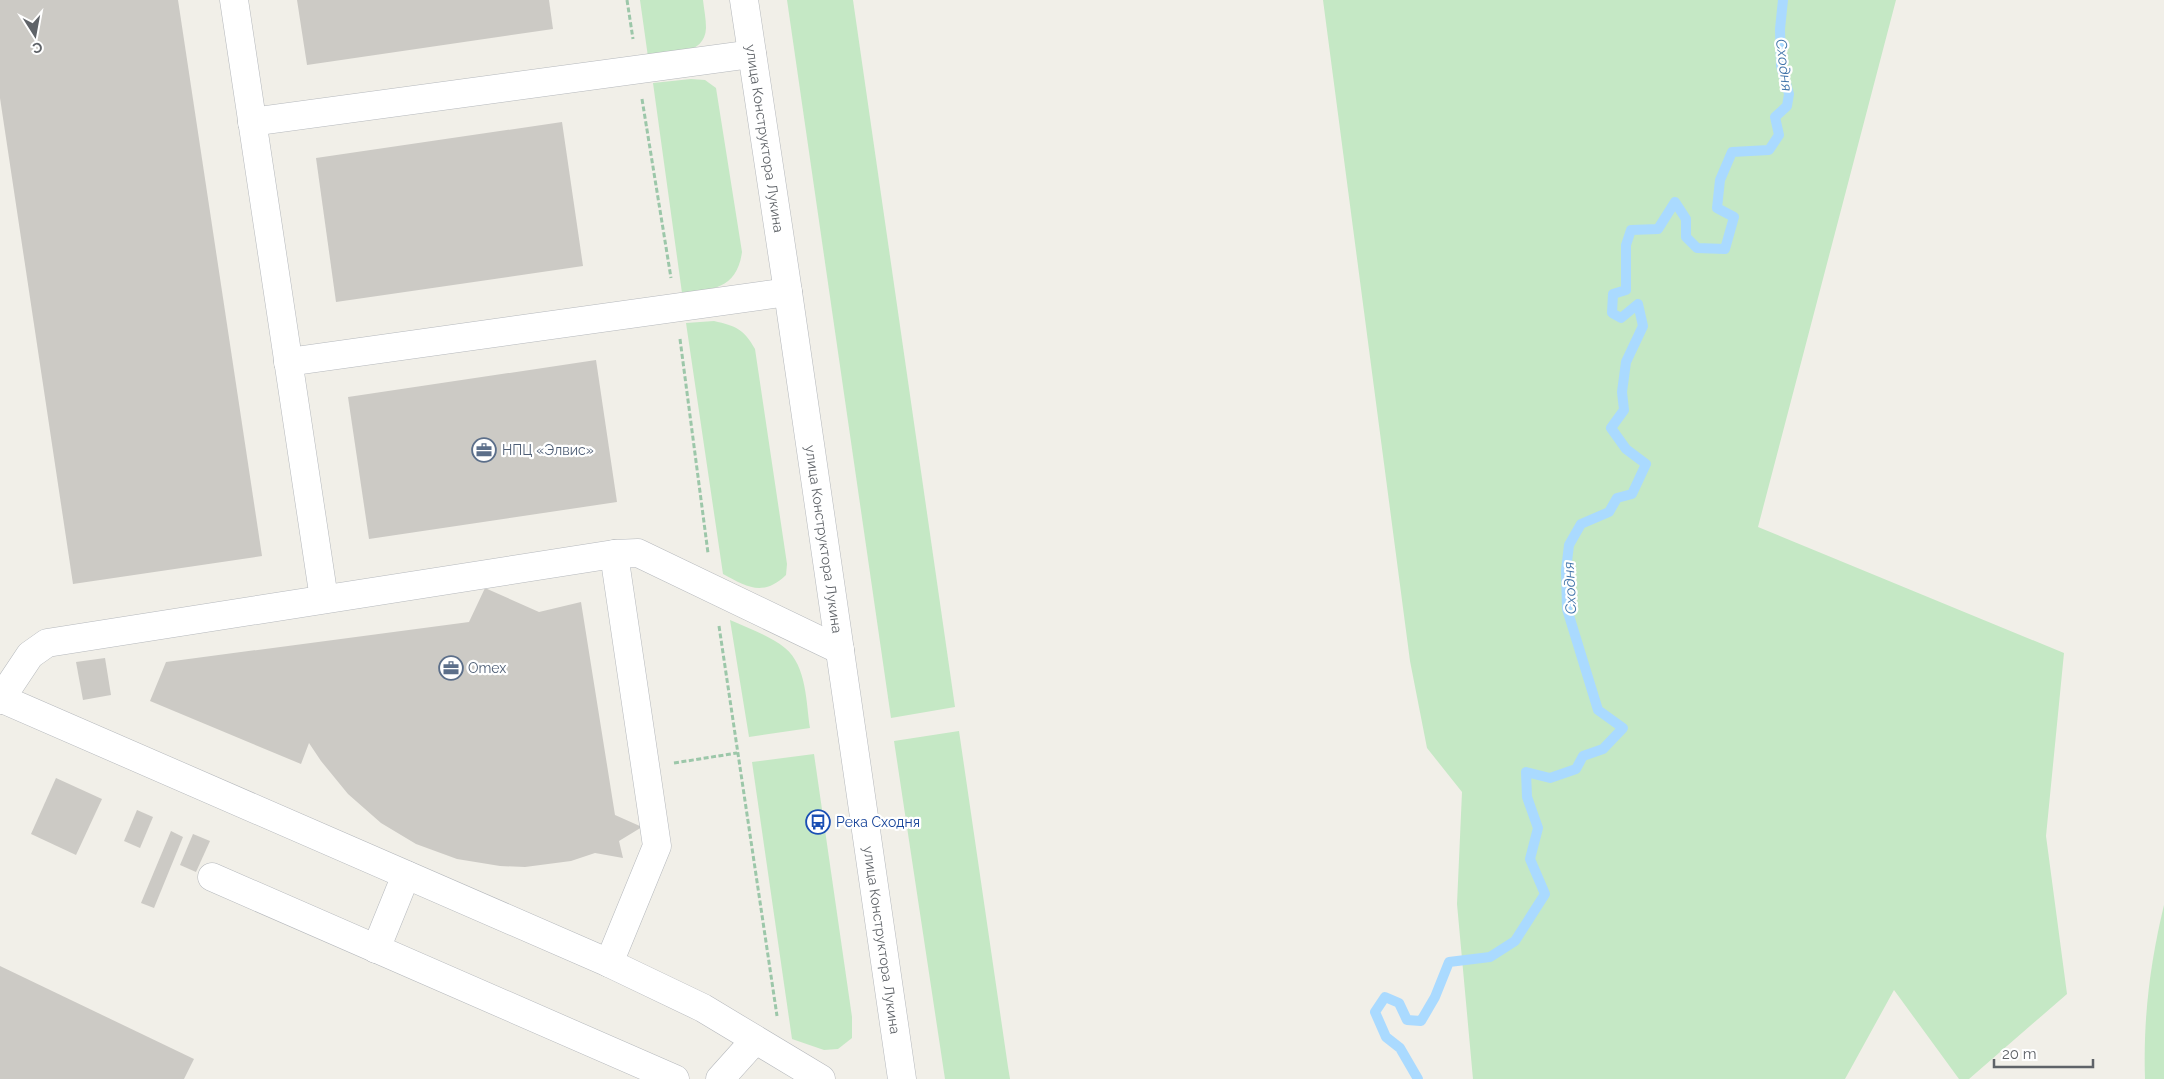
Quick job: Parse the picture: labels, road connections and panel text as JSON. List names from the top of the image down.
{
  "streets": {
    "street": ["улица Конструктора Лукина"]
  },
  "water": ["Сходня"],
  "places": {
    "office": ["НПЦ «Элвис»", "Omex"],
    "bus stop": ["Река Сходня"]
  },
  "scale_bar": "20 m",
  "north": "bottom"
}
